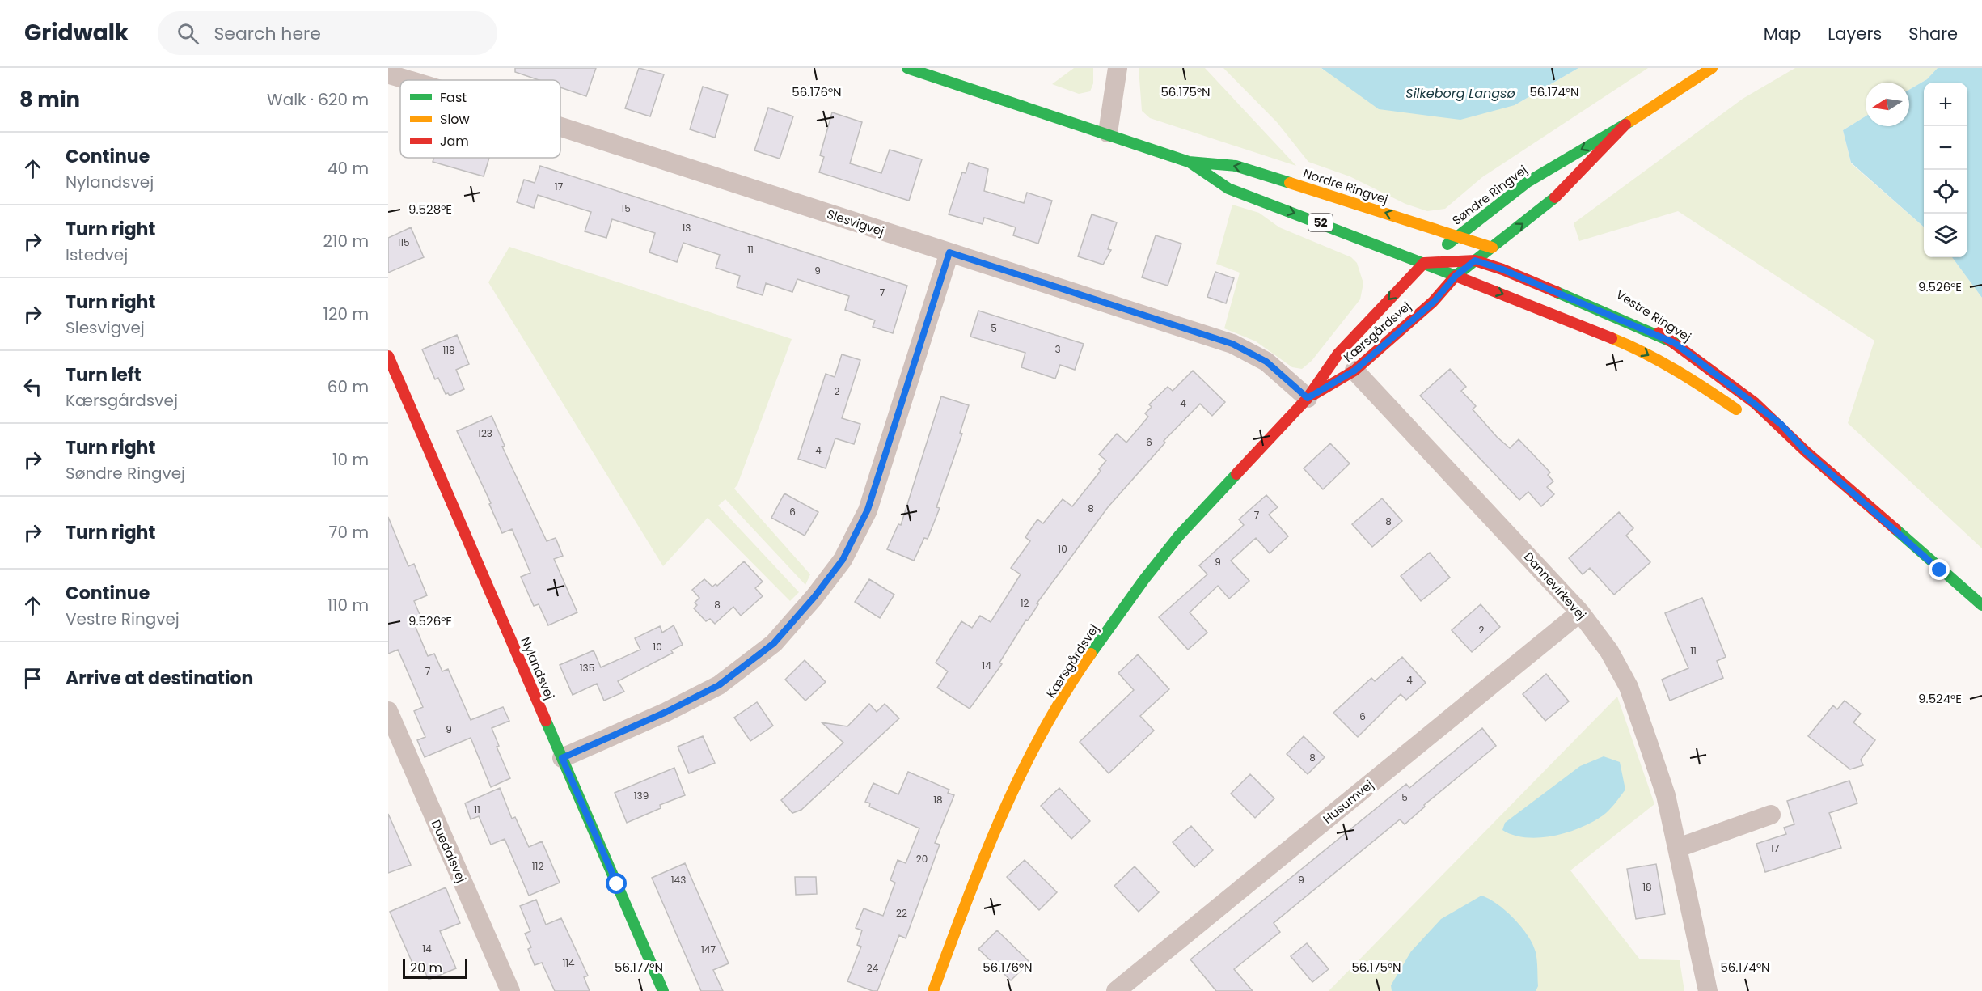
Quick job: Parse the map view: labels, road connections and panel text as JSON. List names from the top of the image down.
{
  "streets": {
    "main road": [
      "Nordre Ringvej",
      "Søndre Ringvej",
      "52",
      "Vestre Ringvej",
      "Kærsgårdsvej",
      "Nylandsvej"
    ],
    "street": [
      "Slesvigvej",
      "Dannevirkevej",
      "Husumvej",
      "Duedalsvej"
    ]
  },
  "crossings": [
    ["Nordre Ringvej", "Søndre Ringvej"],
    ["Nordre Ringvej", "Kærsgårdsvej"],
    ["Søndre Ringvej", "Kærsgårdsvej"],
    ["Slesvigvej", "Kærsgårdsvej"],
    ["Kærsgårdsvej", "Dannevirkevej"],
    ["Dannevirkevej", "Husumvej"]
  ],
  "water": ["Silkeborg Langsø"],
  "house_numbers": [
    "17",
    "15",
    "13",
    "115",
    "11",
    "9",
    "7",
    "5",
    "3",
    "119",
    "2",
    "4",
    "123",
    "6",
    "4",
    "8",
    "6",
    "7",
    "8",
    "10",
    "9",
    "12",
    "8",
    "2",
    "10",
    "11",
    "14",
    "135",
    "7",
    "4",
    "6",
    "9",
    "8",
    "139",
    "5",
    "18",
    "11",
    "17",
    "20",
    "112",
    "143",
    "9",
    "18",
    "22",
    "14",
    "147",
    "114",
    "24"
  ],
  "legend": ["Fast", "Slow", "Jam"],
  "scale_bar": "20 m",
  "north": "left",
  "page": {
    "header": "Gridwalk",
    "search": "Search here",
    "nav": ["Map", "Layers", "Share"],
    "heading": ["8 min", "Walk · 620 m"],
    "map_buttons": ["+", "−"],
    "list": [
      ["Continue", "Nylandsvej", "40 m"],
      ["Turn right", "Istedvej", "210 m"],
      ["Turn right", "Slesvigvej", "120 m"],
      ["Turn left", "Kærsgårdsvej", "60 m"],
      ["Turn right", "Søndre Ringvej", "10 m"],
      ["Turn right", "70 m"],
      ["Continue", "Vestre Ringvej", "110 m"],
      "Arrive at destination"
    ],
    "scale": "20 m"
  },
  "coordinates": [
    "56.176°N",
    "56.175°N",
    "56.174°N",
    "9.528°E",
    "9.526°E",
    "9.524°E",
    "56.177°N"
  ]
}
